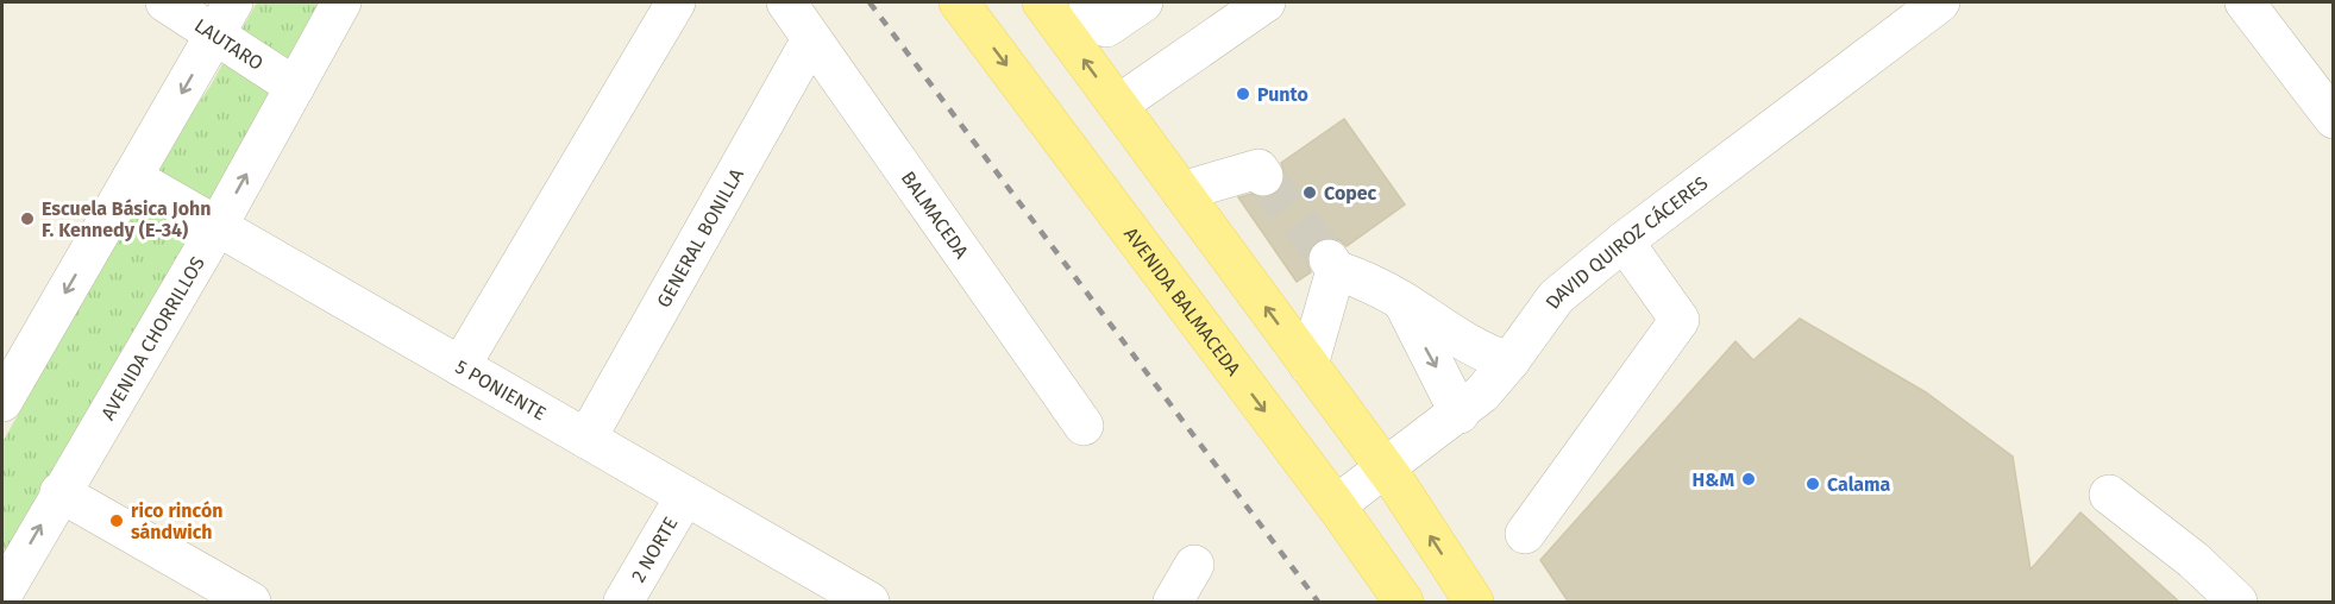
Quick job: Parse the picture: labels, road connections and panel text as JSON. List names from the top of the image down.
{
  "streets": {
    "main road": ["AVENIDA BALMACEDA"],
    "street": [
      "LAUTARO",
      "BALMACEDA",
      "GENERAL BONILLA",
      "DAVID QUIROZ CÁCERES",
      "AVENIDA CHORRILLOS",
      "5 PONIENTE",
      "2 NORTE"
    ]
  },
  "crossings": [
    ["LAUTARO", "AVENIDA CHORRILLOS"],
    ["BALMACEDA", "GENERAL BONILLA"],
    ["GENERAL BONILLA", "5 PONIENTE"],
    ["DAVID QUIROZ CÁCERES", "AVENIDA BALMACEDA"],
    ["AVENIDA CHORRILLOS", "5 PONIENTE"],
    ["5 PONIENTE", "2 NORTE"]
  ],
  "places": [
    "Punto",
    "Copec",
    "Escuela Básica John F. Kennedy (E-34)",
    "H&M",
    "Calama",
    "rico rincón sándwich"
  ]
}
